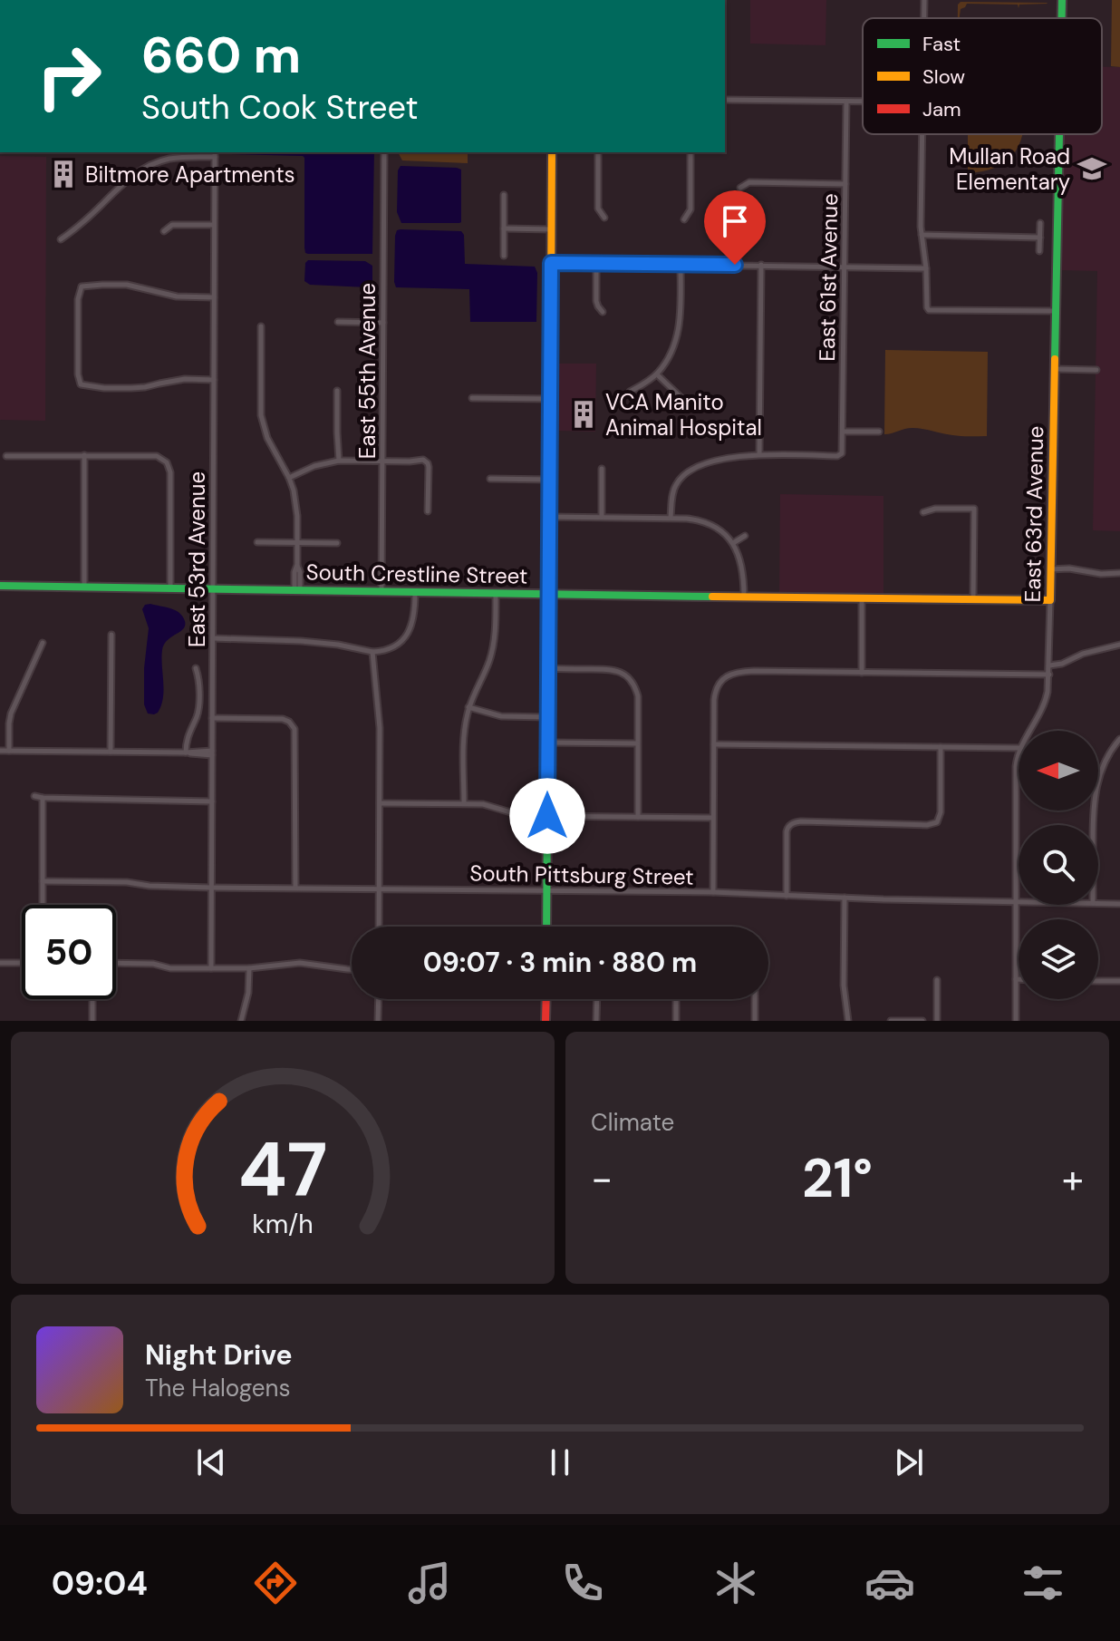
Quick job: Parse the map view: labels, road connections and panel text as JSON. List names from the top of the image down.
{
  "streets": {
    "street": [
      "East 61st Avenue",
      "East 55th Avenue",
      "East 63rd Avenue",
      "East 53rd Avenue",
      "South Crestline Street",
      "South Pittsburg Street"
    ]
  },
  "crossings": [
    ["East 55th Avenue", "South Crestline Street"],
    ["East 63rd Avenue", "South Crestline Street"],
    ["East 63rd Avenue", "South Pittsburg Street"],
    ["East 53rd Avenue", "South Crestline Street"],
    ["East 53rd Avenue", "South Pittsburg Street"]
  ],
  "places": {
    "school or university": ["Mullan Road Elementary"],
    "building": ["Biltmore Apartments", "VCA Manito Animal Hospital"]
  },
  "legend": ["Fast", "Slow", "Jam"],
  "north": "left",
  "page": {
    "turn": ["660 m", "South Cook Street"],
    "limit": "50",
    "trip": "09:07 · 3 min · 880 m",
    "tile": "Climate",
    "heat": ["−", "21°", "+"],
    "song": ["Night Drive", "The Halogens"],
    "tabs": "09:04",
    "gauge": ["47", "km/h"]
  }
}
